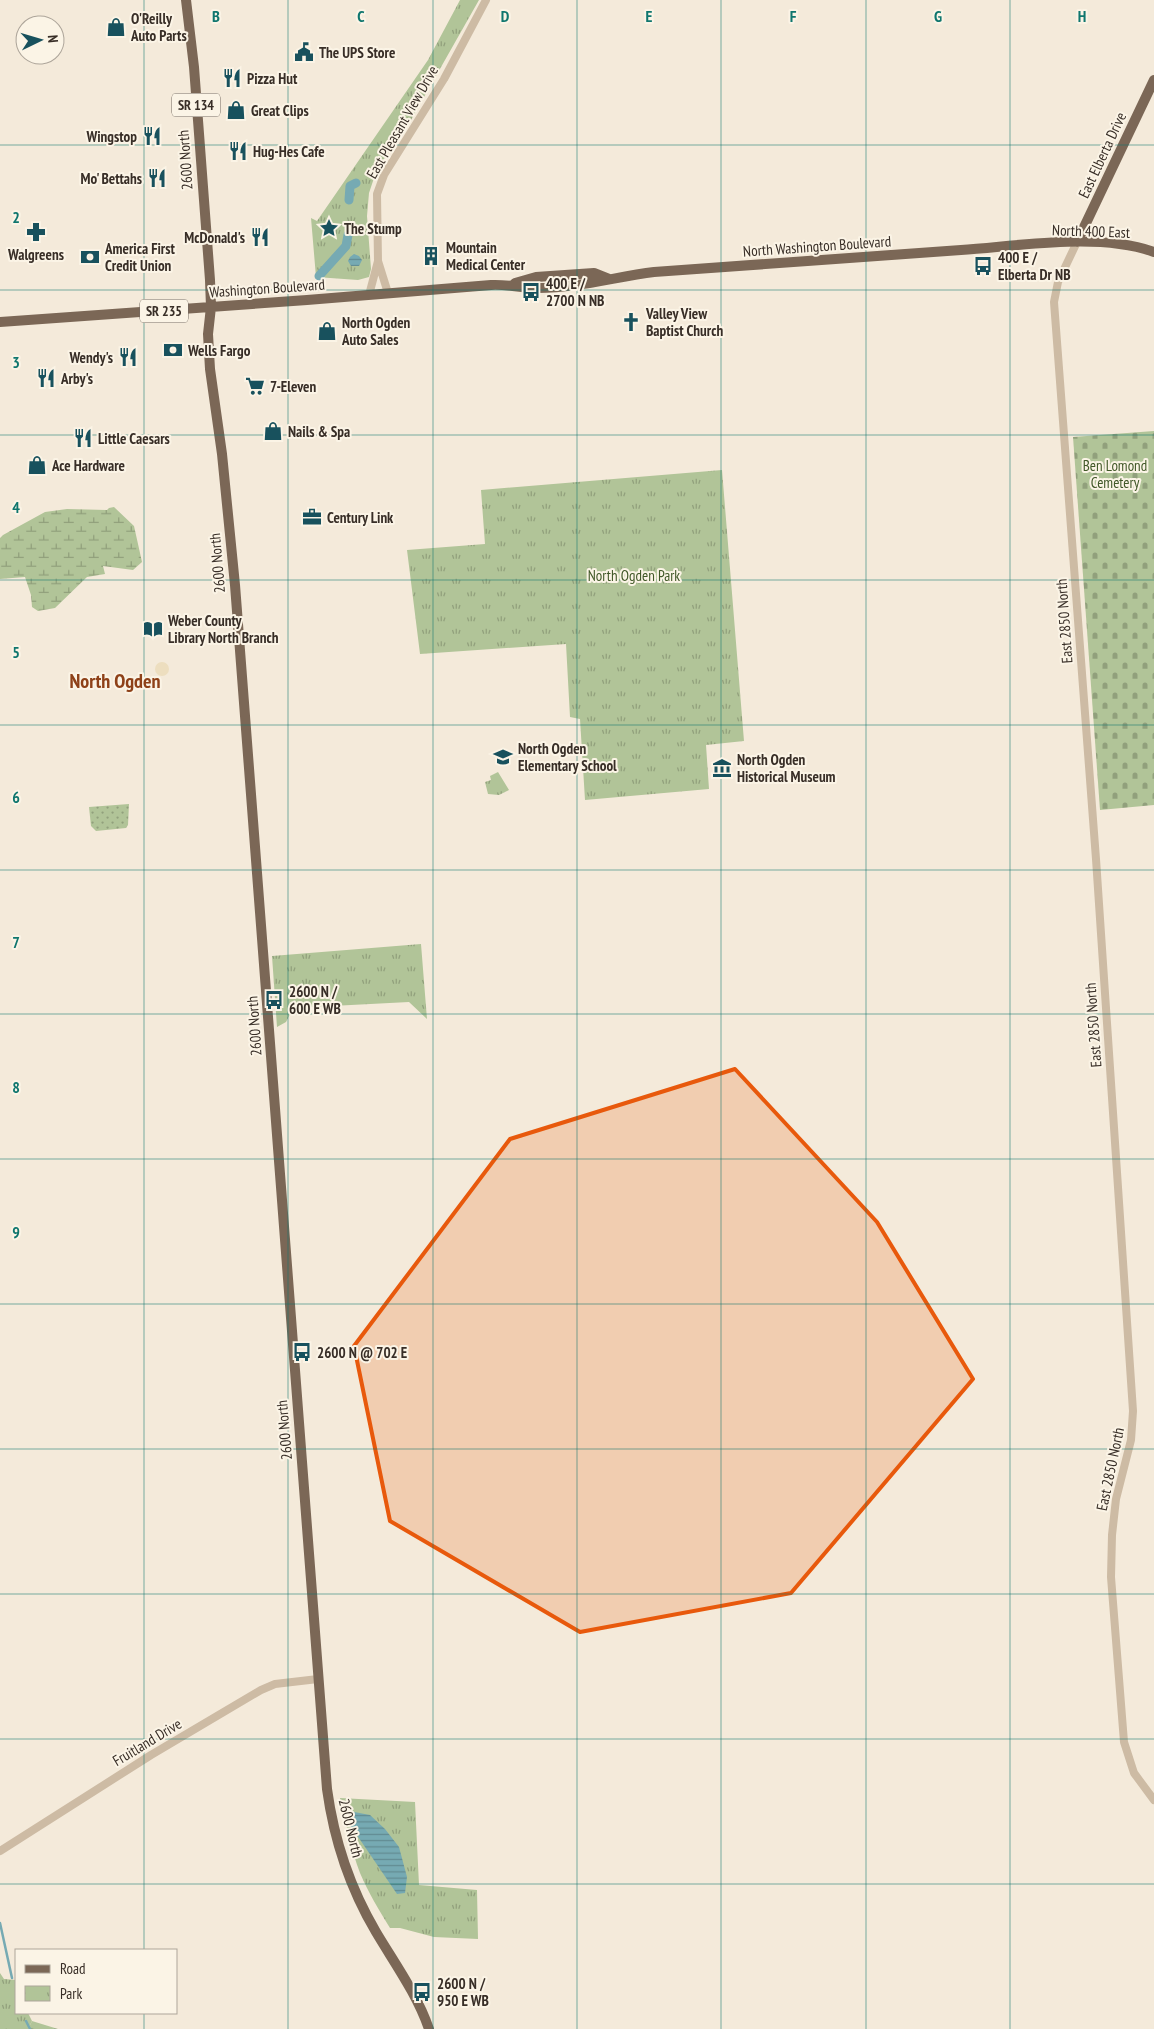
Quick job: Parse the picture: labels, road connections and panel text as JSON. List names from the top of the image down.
{
  "streets": {
    "main road": [
      "SR 134",
      "East Elberta Drive",
      "2600 North",
      "North 400 East",
      "North Washington Boulevard",
      "Washington Boulevard",
      "SR 235"
    ],
    "street": ["East Pleasant View Drive", "East 2850 North", "Fruitland Drive"]
  },
  "crossings": [
    ["East Pleasant View Drive", "Washington Boulevard"],
    ["East Elberta Drive", "North 400 East"],
    ["East Elberta Drive", "East 2850 North"],
    ["2600 North", "Washington Boulevard"],
    ["2600 North", "Fruitland Drive"],
    ["North 400 East", "North Washington Boulevard"],
    ["North 400 East", "East 2850 North"],
    ["North Washington Boulevard", "Washington Boulevard"]
  ],
  "districts": ["North Ogden"],
  "parks": ["Ben Lomond Cemetery", "North Ogden Park"],
  "places": {
    "shop": [
      "O'Reilly Auto Parts",
      "Great Clips",
      "North Ogden Auto Sales",
      "Nails & Spa",
      "Ace Hardware"
    ],
    "public building": ["The UPS Store"],
    "restaurant": [
      "Pizza Hut",
      "Wingstop",
      "Hug-Hes Cafe",
      "Mo' Bettahs",
      "McDonald's",
      "Wendy's",
      "Arby's",
      "Little Caesars"
    ],
    "place": ["The Stump"],
    "pharmacy": ["Walgreens"],
    "building": ["Mountain Medical Center"],
    "bank": ["America First Credit Union", "Wells Fargo"],
    "bus stop": [
      "400 E / Elberta Dr NB",
      "400 E / 2700 N NB",
      "2600 N / 600 E WB",
      "2600 N @ 702 E",
      "2600 N / 950 E WB"
    ],
    "church": ["Valley View Baptist Church"],
    "supermarket": ["7-Eleven"],
    "office": ["Century Link"],
    "library": ["Weber County Library North Branch"],
    "school or university": ["North Ogden Elementary School"],
    "museum": ["North Ogden Historical Museum"]
  },
  "legend": ["Road", "Park"],
  "north": "right",
  "grid": {
    "columns": [
      "B",
      "C",
      "D",
      "E",
      "F",
      "G",
      "H"
    ],
    "rows": [
      "2",
      "3",
      "4",
      "5",
      "6",
      "7",
      "8",
      "9"
    ]
  }
}
